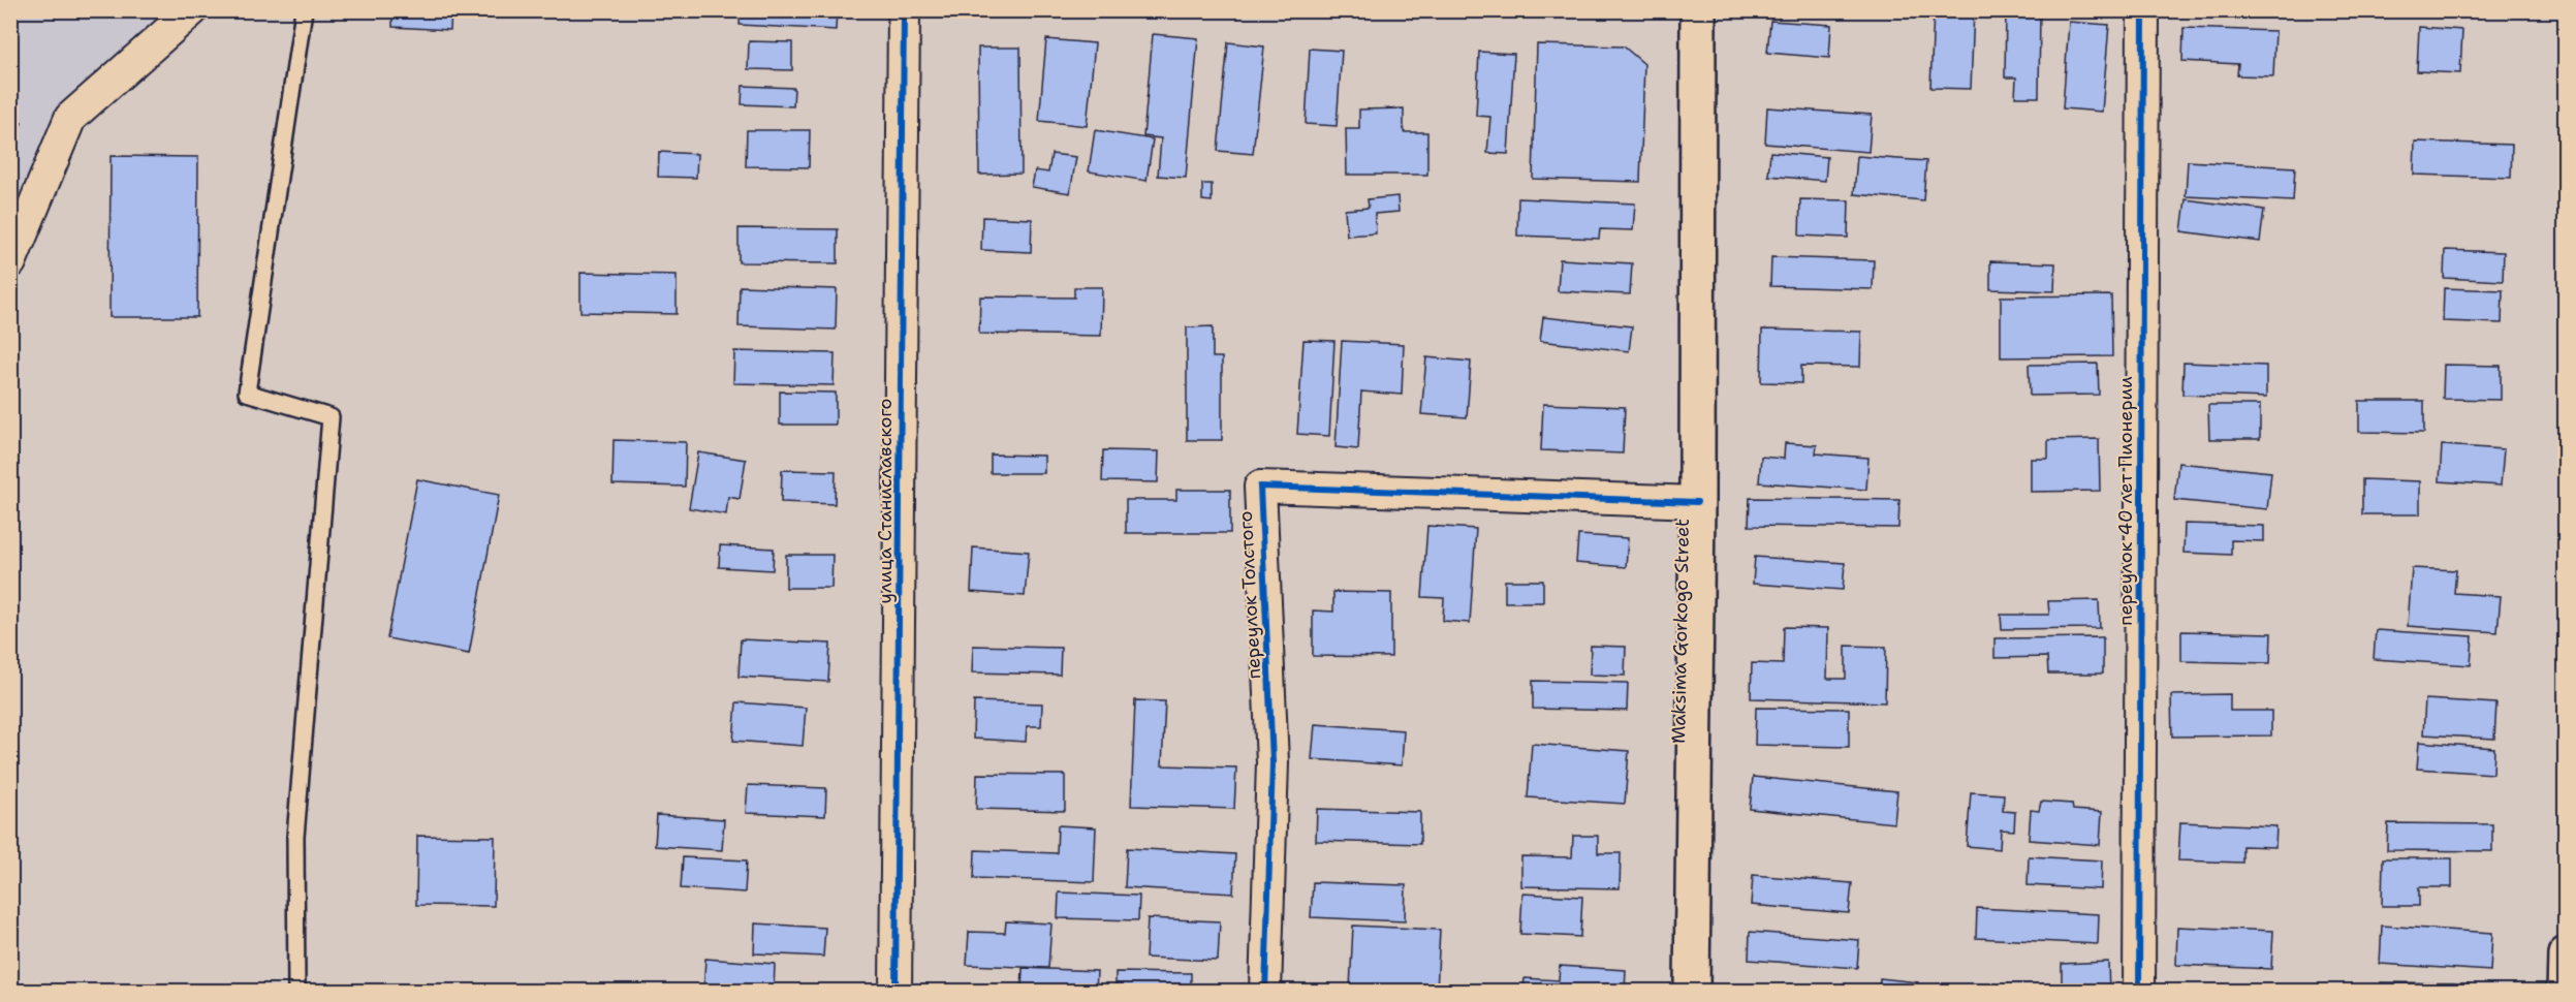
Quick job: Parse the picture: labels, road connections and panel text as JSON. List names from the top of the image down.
{
  "streets": {
    "main road": ["Maksima Gorkogo Street"],
    "street": ["улица Станиславского", "переулок 40 лет Пионерии", "переулок Толстого"]
  },
  "crossings": [
    ["переулок Толстого", "Maksima Gorkogo Street"]
  ]
}
